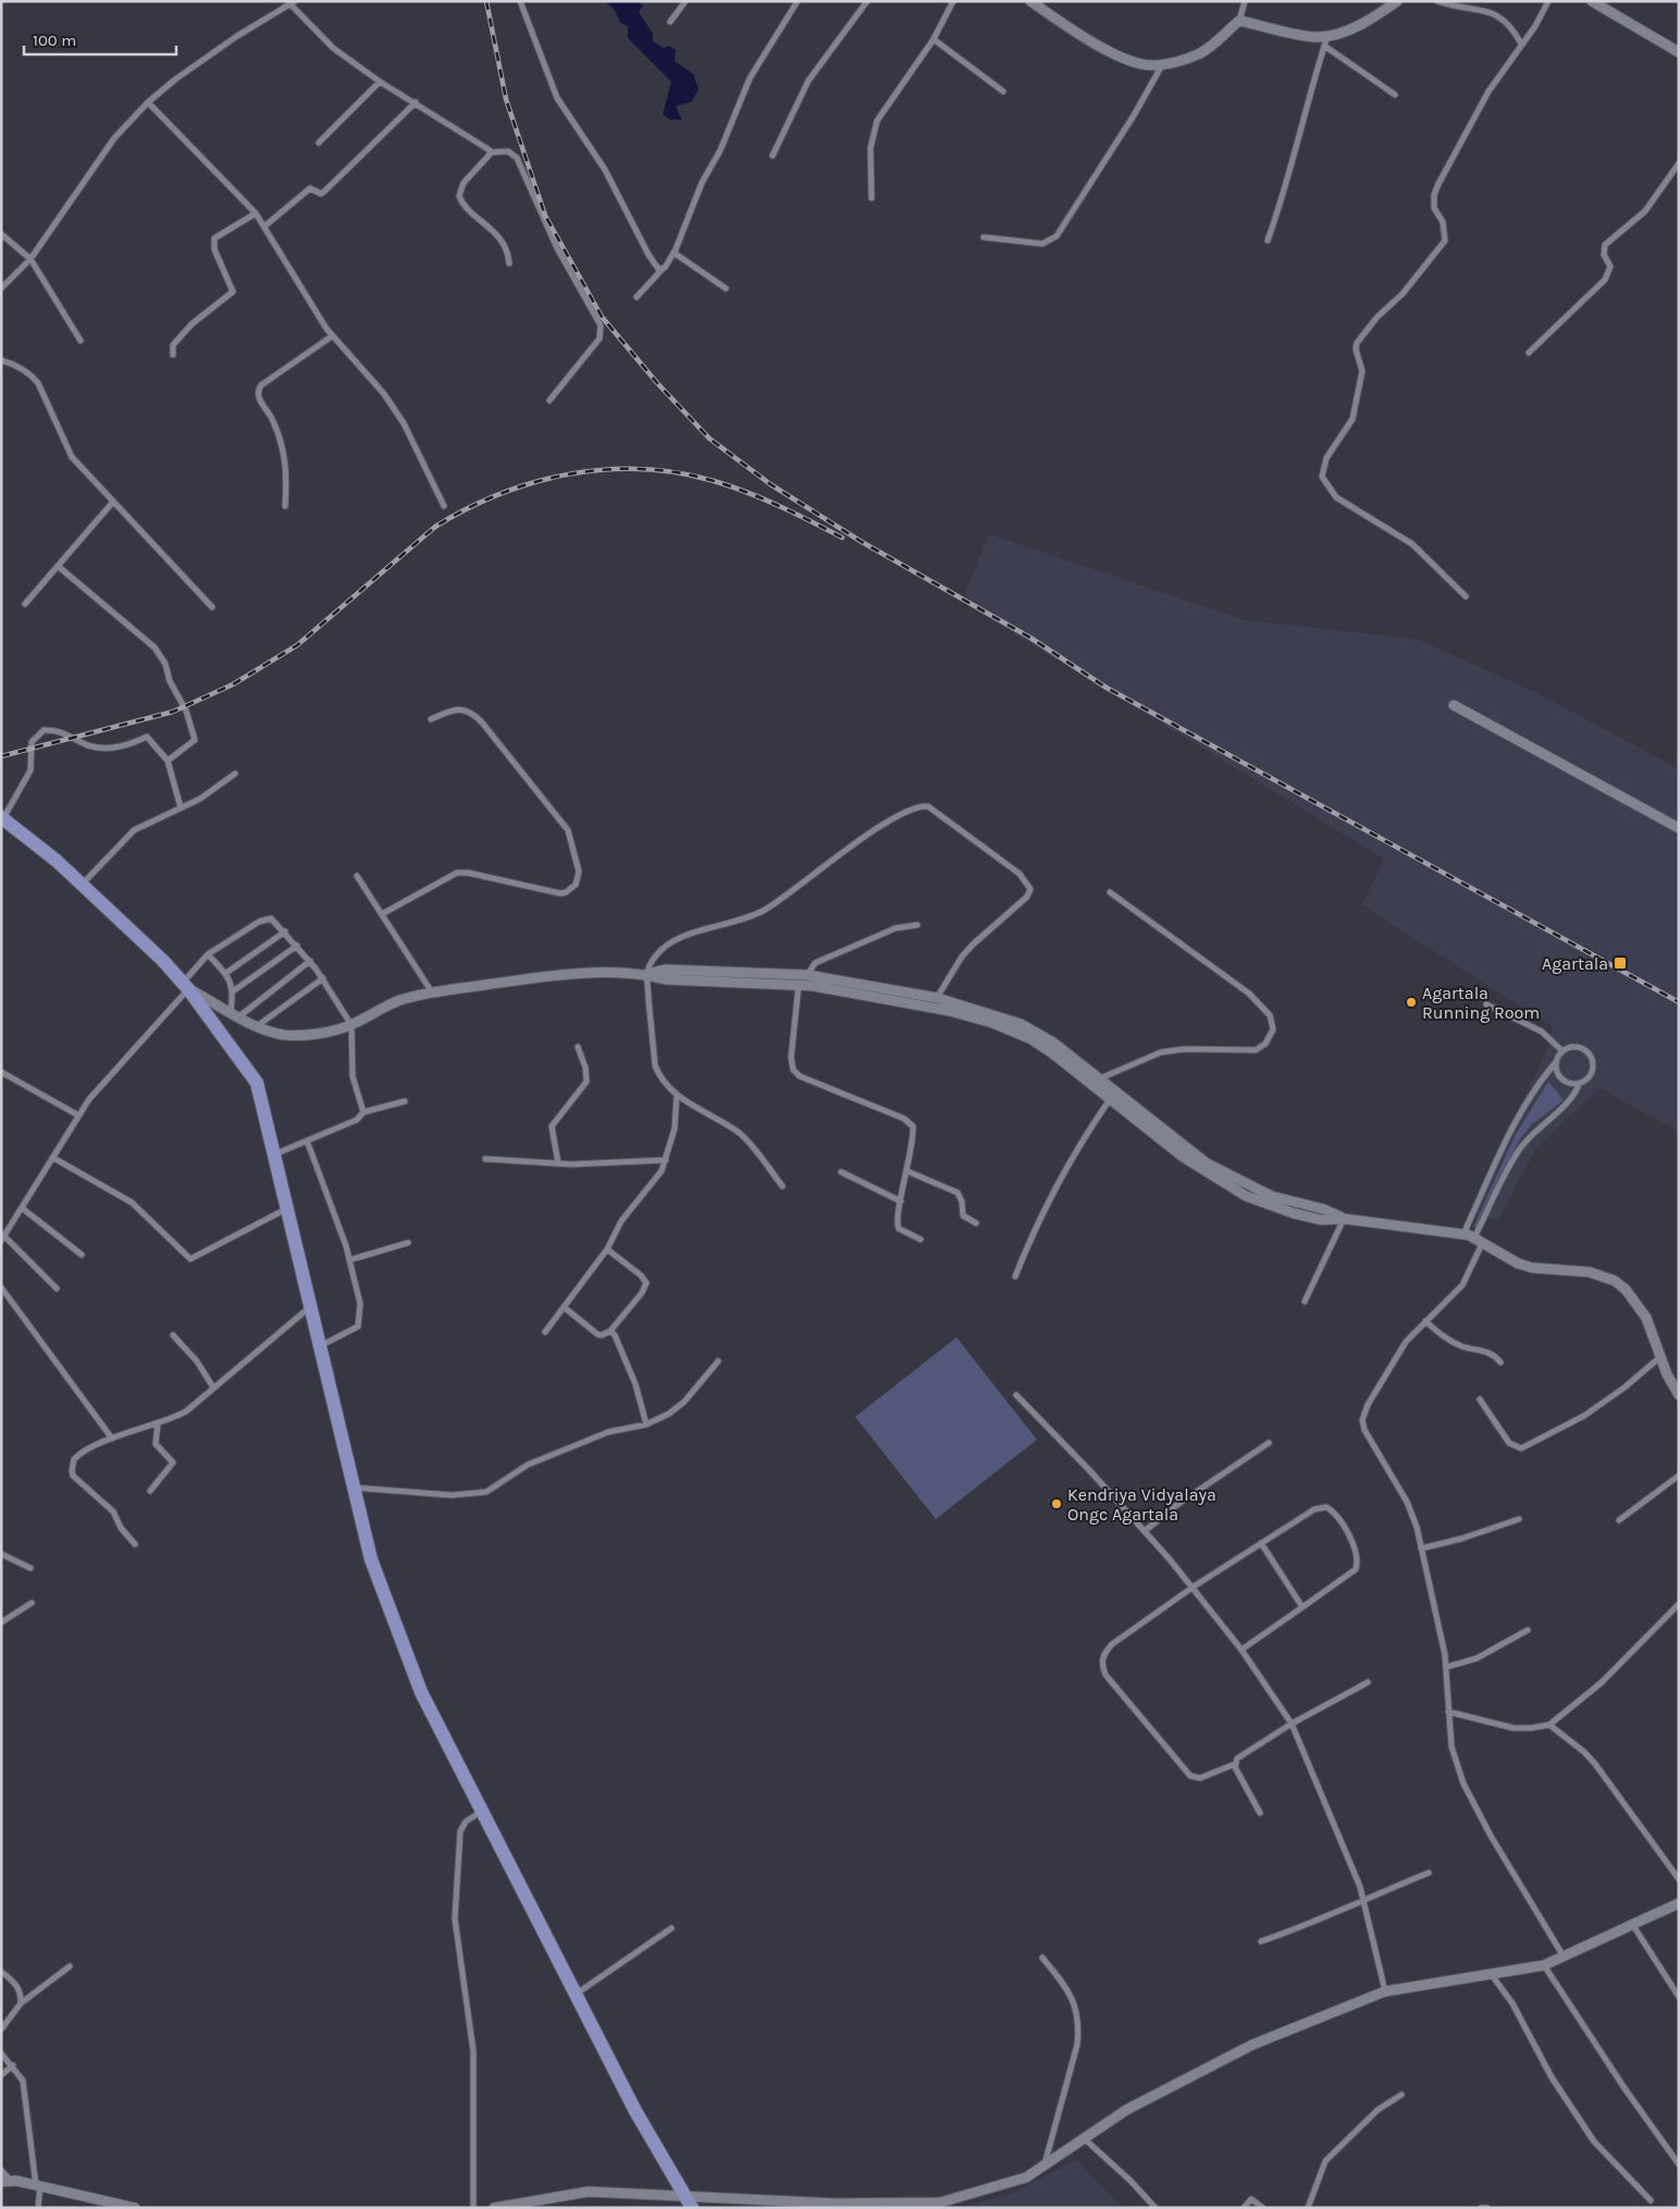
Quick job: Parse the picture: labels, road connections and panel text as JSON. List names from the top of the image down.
{
  "places": {
    "transit": ["Agartala"],
    "other": ["Agartala Running Room", "Kendriya Vidyalaya Ongc Agartala"]
  },
  "scale_bar": "100 m"
}
